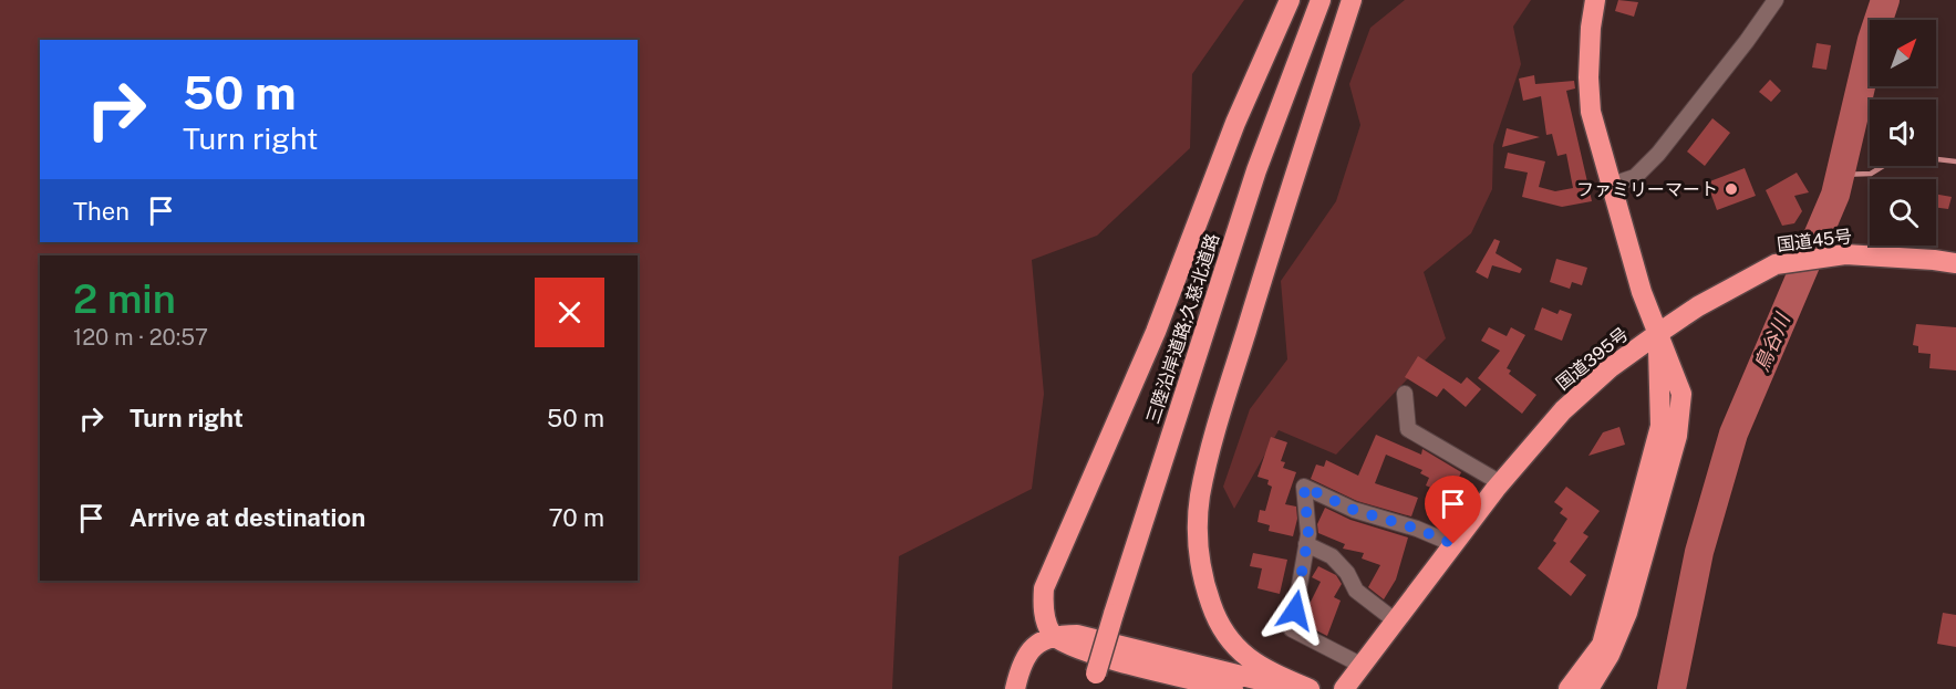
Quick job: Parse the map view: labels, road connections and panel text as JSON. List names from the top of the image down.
{
  "streets": {
    "highway": ["国道45号", "三陸沿岸道路;久慈北道路", "国道395号"]
  },
  "crossings": [
    ["国道45号", "国道395号"]
  ],
  "water": ["鳥谷川"],
  "places": ["ファミリーマート"],
  "north": "top right",
  "page": {
    "turn": ["50 m", "Turn right"],
    "then": "Then",
    "heading": ["2 min", "120 m · 20:57"],
    "list": [
      {
        "name": "Turn right",
        "value": "50 m"
      },
      {
        "name": "Arrive at destination",
        "value": "70 m"
      }
    ]
  }
}
